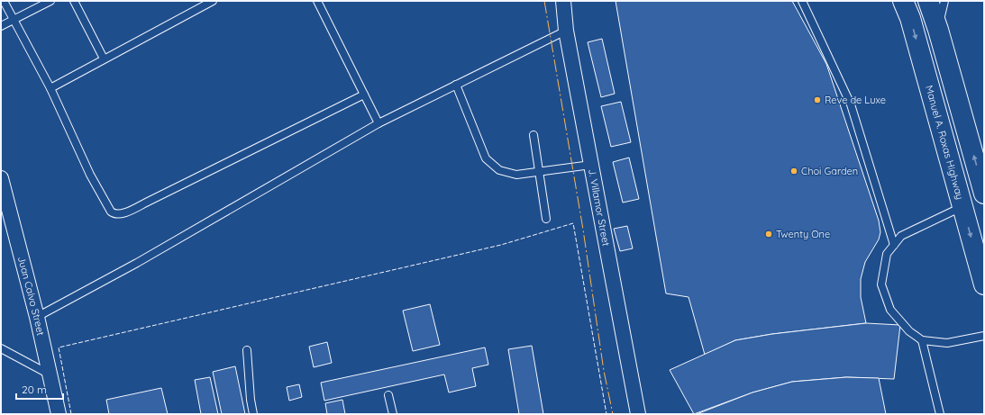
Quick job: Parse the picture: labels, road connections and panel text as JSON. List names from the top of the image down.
{
  "streets": {
    "main road": ["Manuel A. Roxas Highway"],
    "street": ["J. Villamor Street", "Juan Calvo Street"]
  },
  "places": ["Reve de Luxe", "Choi Garden", "Twenty One"],
  "scale_bar": "20 m"
}
